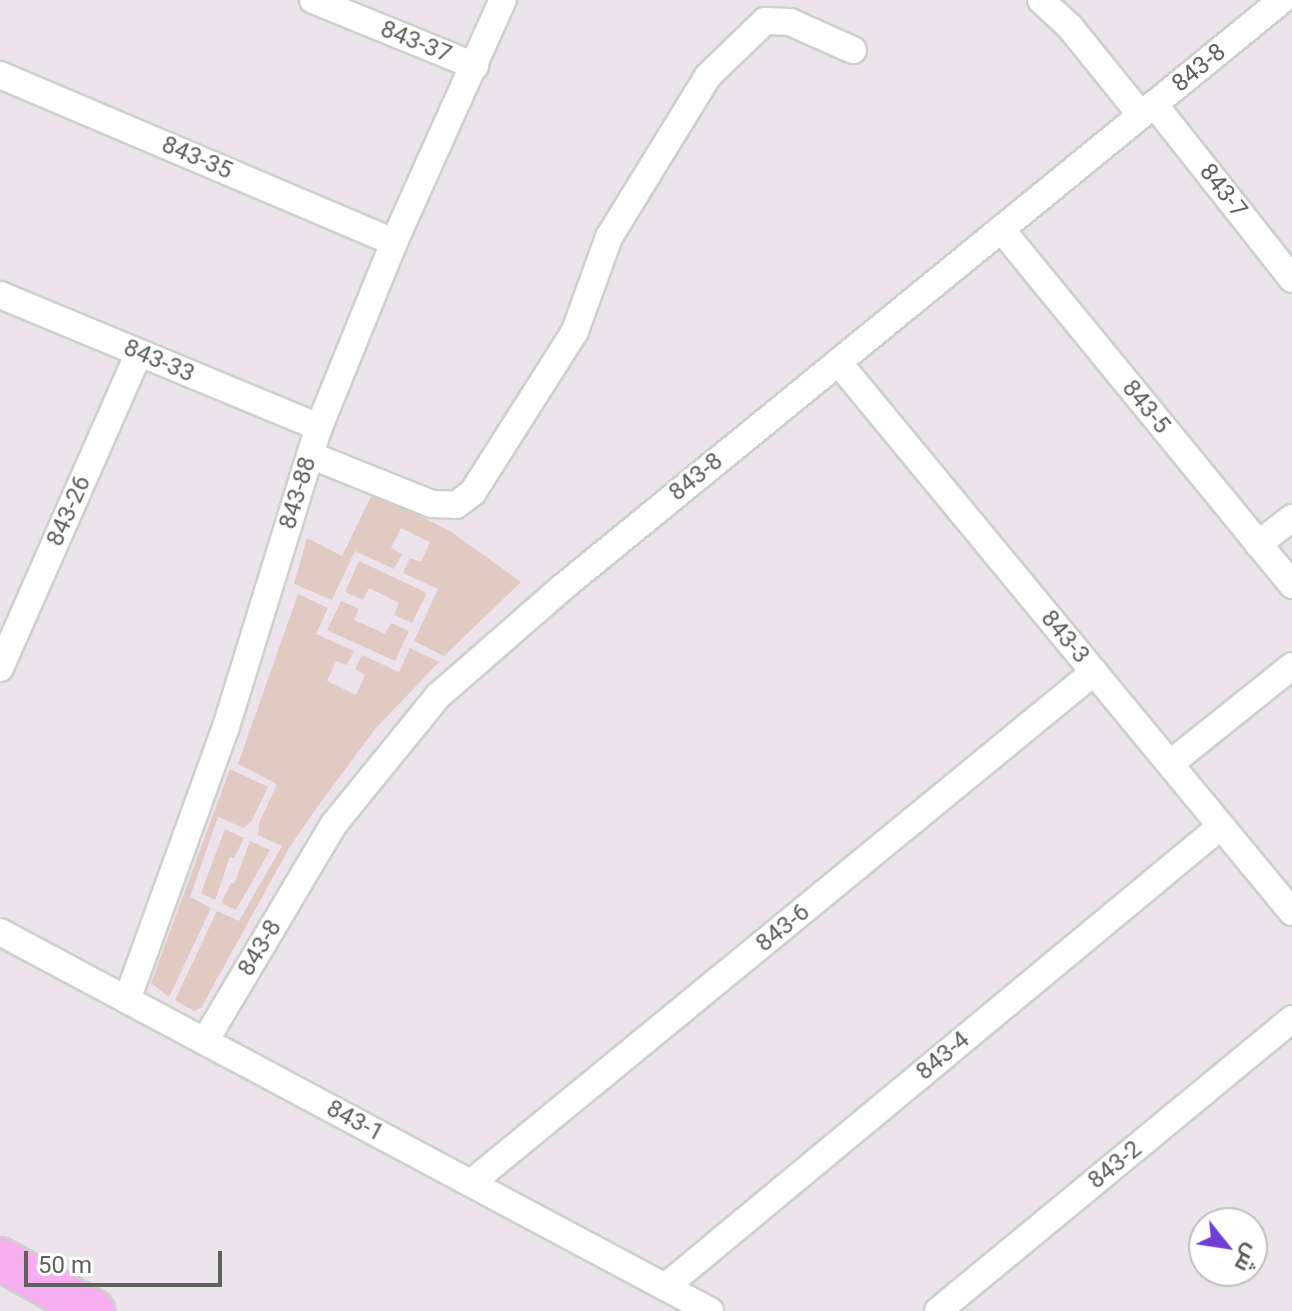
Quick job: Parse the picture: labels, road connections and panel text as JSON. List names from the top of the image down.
{
  "streets": {
    "street": [
      "843-37",
      "843-8",
      "843-35",
      "843-7",
      "843-33",
      "843-5",
      "843-88",
      "843-26",
      "843-3",
      "843-6",
      "843-4",
      "843-1",
      "843-2"
    ]
  },
  "crossings": [
    ["843-37", "843-88"],
    ["843-8", "843-7"],
    ["843-8", "843-5"],
    ["843-8", "843-3"],
    ["843-8", "843-1"],
    ["843-35", "843-88"],
    ["843-33", "843-88"],
    ["843-33", "843-26"],
    ["843-88", "843-1"],
    ["843-3", "843-6"],
    ["843-3", "843-4"],
    ["843-6", "843-1"],
    ["843-4", "843-1"]
  ],
  "scale_bar": "50 m",
  "north": "bottom right"
}
